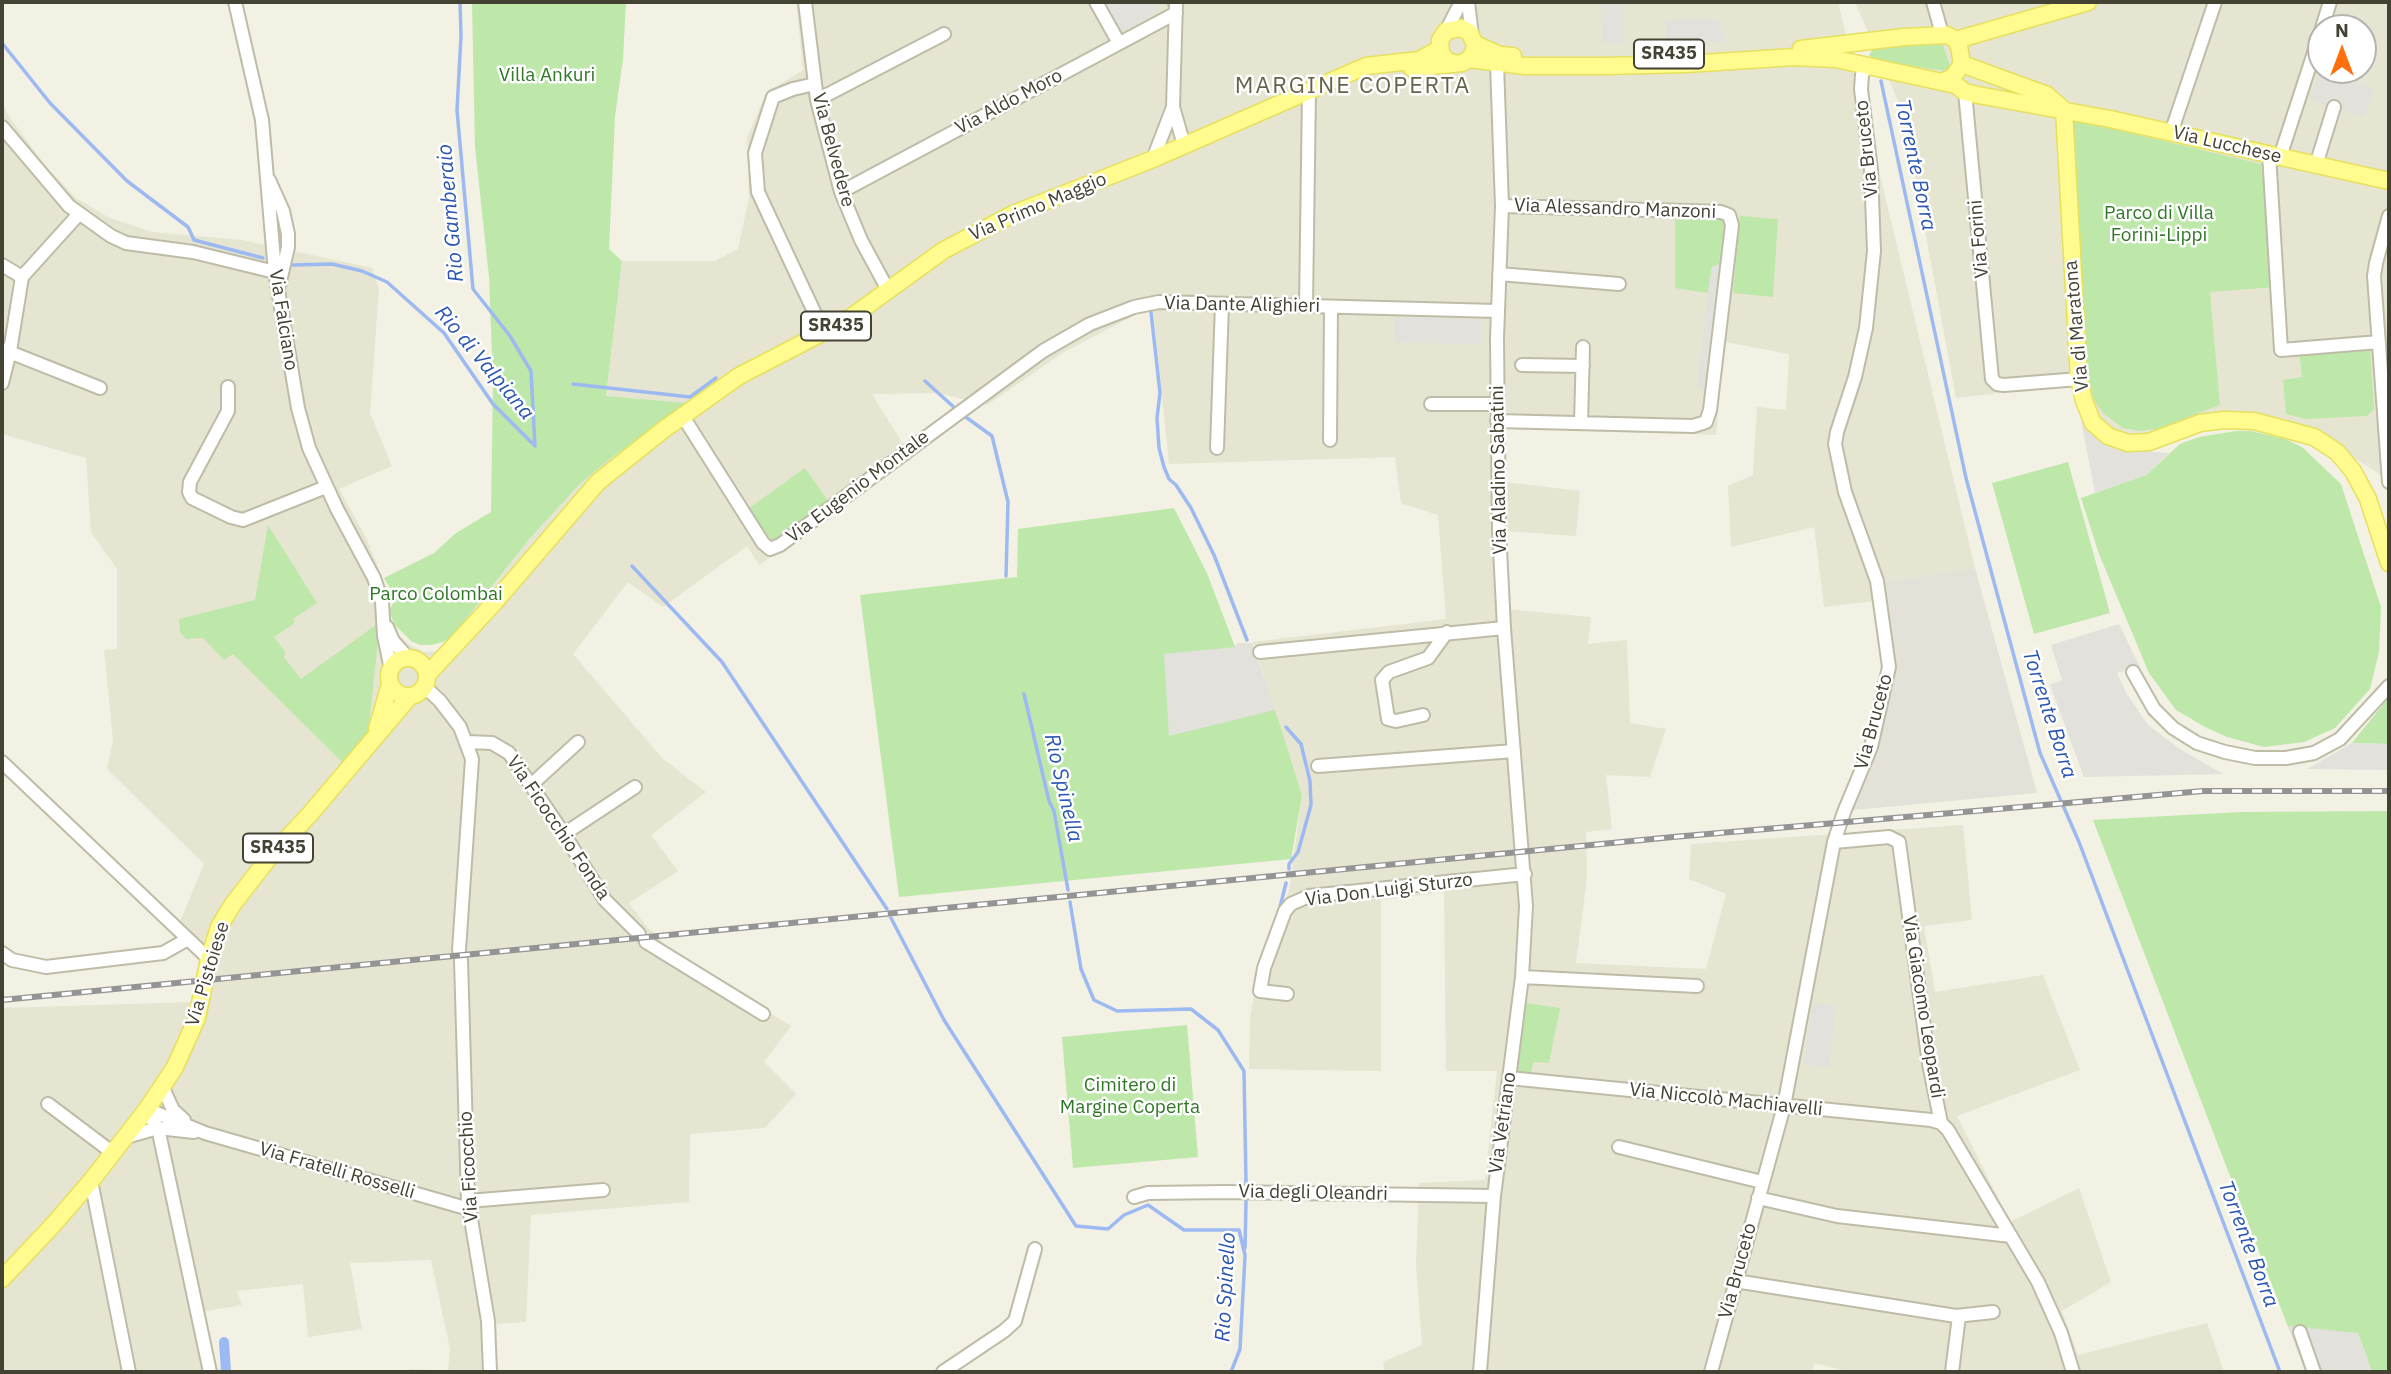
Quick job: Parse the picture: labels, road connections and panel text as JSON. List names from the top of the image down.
{
  "streets": {
    "main road": [
      "SR435",
      "Via Lucchese",
      "Via Primo Maggio",
      "Via di Maratona",
      "Via Pistoiese"
    ],
    "street": [
      "Via Aldo Moro",
      "Via Bruceto",
      "Via Belvedere",
      "Via Alessandro Manzoni",
      "Via Forini",
      "Via Dante Alighieri",
      "Via Falciano",
      "Via Aladino Sabatini",
      "Via Eugenio Montale",
      "Via Ficocchio Fonda",
      "Via Don Luigi Sturzo",
      "Via Giacomo Leopardi",
      "Via Niccolò Machiavelli",
      "Via Vetriano",
      "Via Ficocchio",
      "Via Fratelli Rosselli",
      "Via degli Oleandri"
    ]
  },
  "crossings": [
    ["SR435", "Via Bruceto"],
    ["SR435", "Via Primo Maggio"],
    ["SR435", "Via Aladino Sabatini"],
    ["Via Aldo Moro", "Via Belvedere"],
    ["Via Lucchese", "Via Forini"],
    ["Via Lucchese", "Via di Maratona"],
    ["Via Bruceto", "Via Giacomo Leopardi"],
    ["Via Bruceto", "Via Niccolò Machiavelli"],
    ["Via Belvedere", "Via Primo Maggio"],
    ["Via Primo Maggio", "Via Eugenio Montale"],
    ["Via Primo Maggio", "Via Pistoiese"],
    ["Via Alessandro Manzoni", "Via Aladino Sabatini"],
    ["Via Forini", "Via di Maratona"],
    ["Via Dante Alighieri", "Via Aladino Sabatini"],
    ["Via Dante Alighieri", "Via Eugenio Montale"],
    ["Via Falciano", "Via Pistoiese"],
    ["Via Falciano", "Via Ficocchio"],
    ["Via Aladino Sabatini", "Via Don Luigi Sturzo"],
    ["Via Aladino Sabatini", "Via Vetriano"],
    ["Via Ficocchio Fonda", "Via Ficocchio"],
    ["Via Don Luigi Sturzo", "Via Vetriano"],
    ["Via Pistoiese", "Via Ficocchio"],
    ["Via Pistoiese", "Via Fratelli Rosselli"],
    ["Via Giacomo Leopardi", "Via Niccolò Machiavelli"],
    ["Via Niccolò Machiavelli", "Via Vetriano"],
    ["Via Vetriano", "Via degli Oleandri"],
    ["Via Ficocchio", "Via Fratelli Rosselli"]
  ],
  "districts": ["MARGINE COPERTA"],
  "water": [
    "Torrente Borra",
    "Rio Gamberaio",
    "Rio di Valpiana",
    "Rio Spinella",
    "Rio Spinello"
  ],
  "parks": [
    "Villa Ankuri",
    "Parco di Villa Forini-Lippi",
    "Parco Colombai",
    "Cimitero di Margine Coperta"
  ],
  "north": "top"
}
